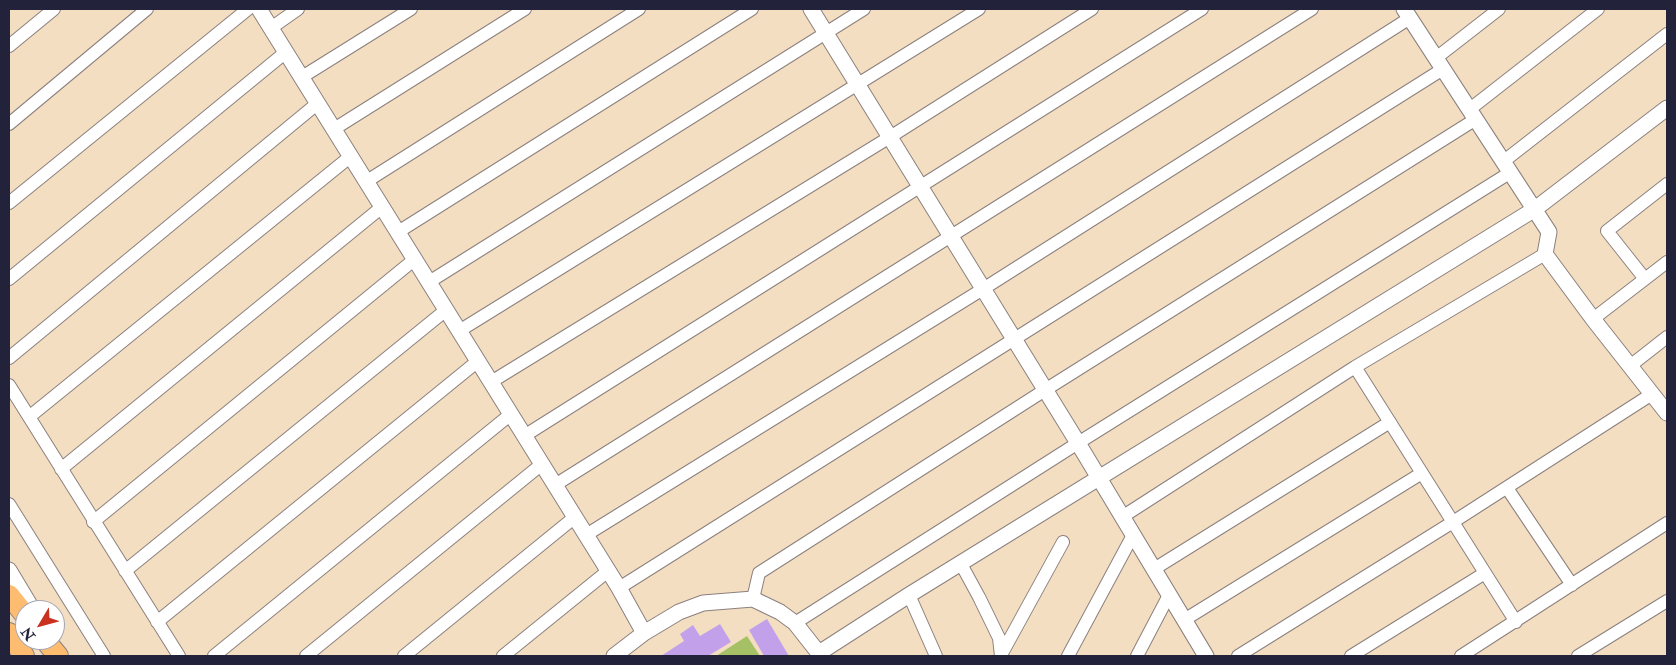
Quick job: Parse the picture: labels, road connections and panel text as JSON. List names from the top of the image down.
{
  "north": "bottom left"
}
